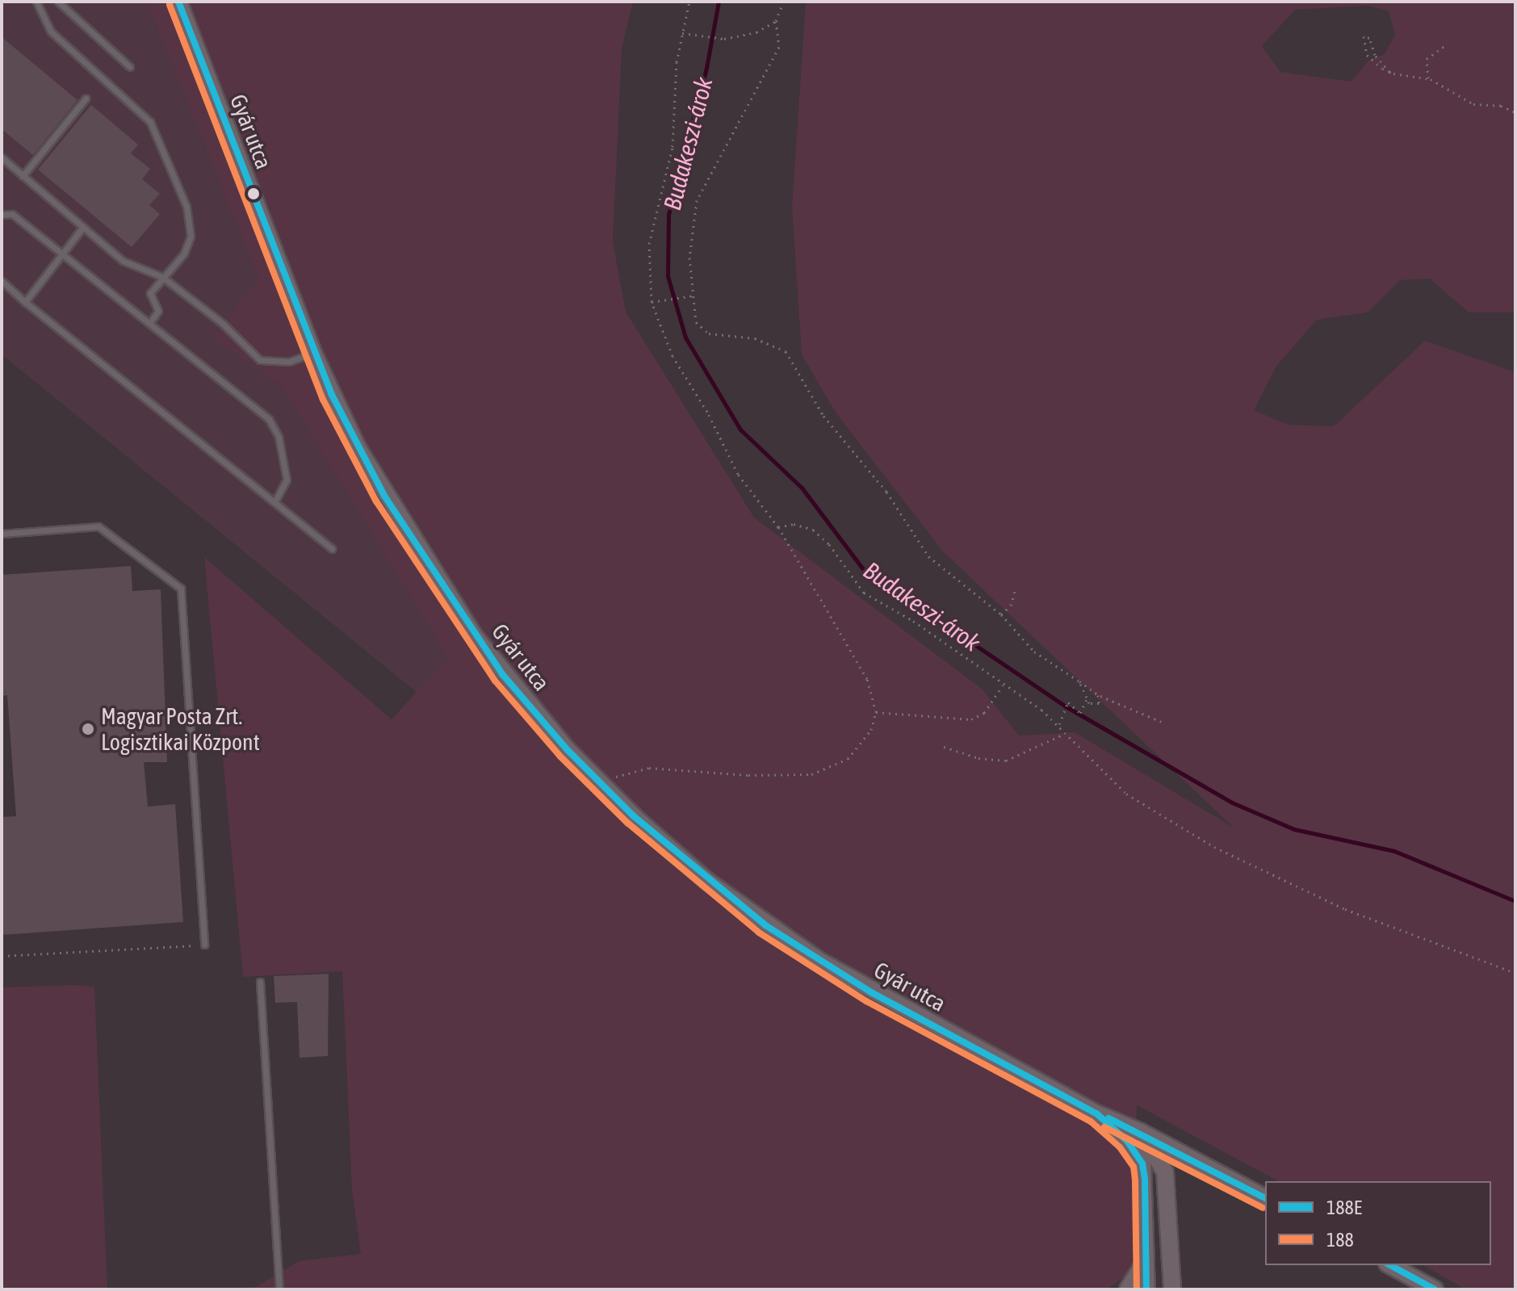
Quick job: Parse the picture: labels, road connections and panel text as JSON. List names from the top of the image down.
{
  "streets": {
    "main road": ["Gyár utca"]
  },
  "water": ["Budakeszi-árok"],
  "places": ["Magyar Posta Zrt. Logisztikai Központ"],
  "lines": ["transit line 188E", "transit line 188"],
  "legend": ["188E", "188"]
}
